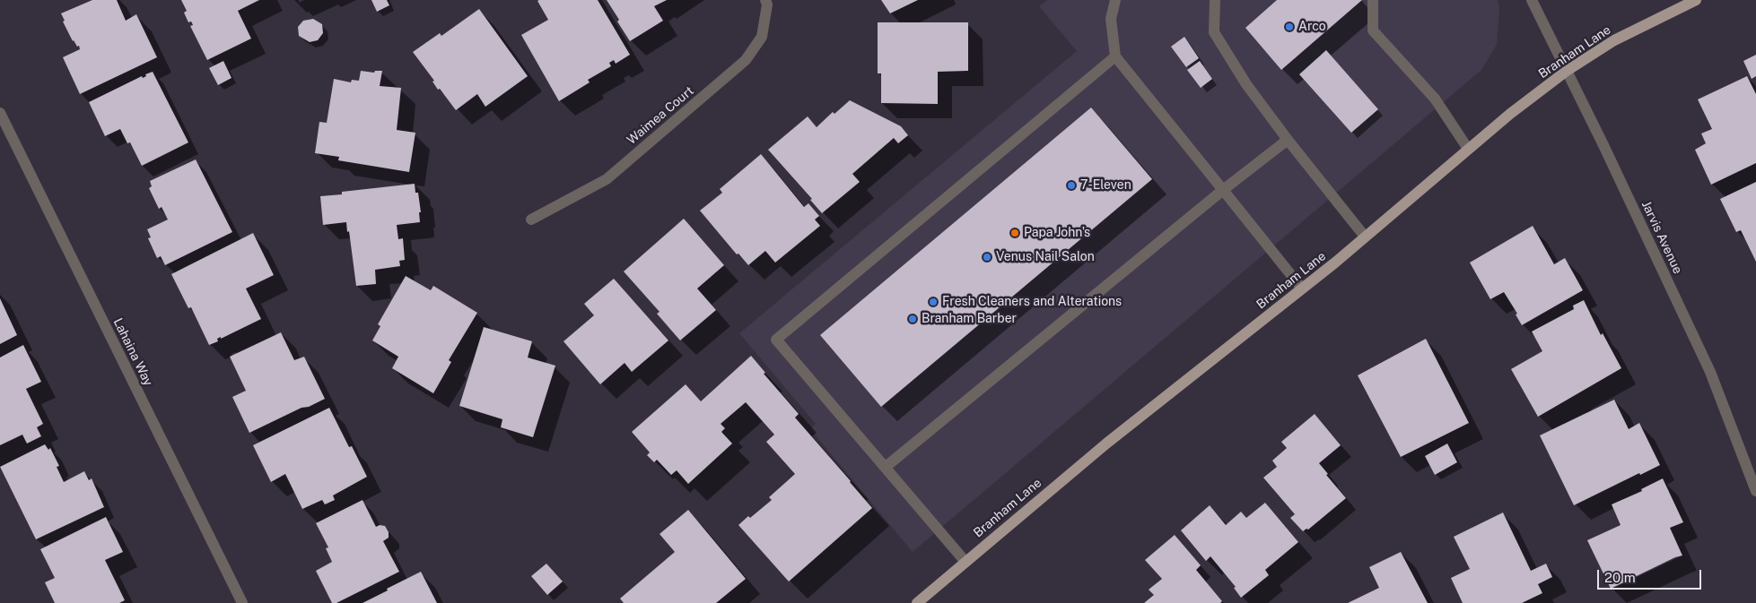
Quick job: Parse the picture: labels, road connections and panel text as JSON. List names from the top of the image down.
{
  "streets": {
    "main road": ["Branham Lane"],
    "street": ["Waimea Court", "Jarvis Avenue", "Lahaina Way"]
  },
  "crossings": [
    ["Branham Lane", "Jarvis Avenue"]
  ],
  "places": [
    "Arco",
    "7-Eleven",
    "Papa John's",
    "Venus Nail Salon",
    "Fresh Cleaners and Alterations",
    "Branham Barber"
  ],
  "scale_bar": "20 m"
}
